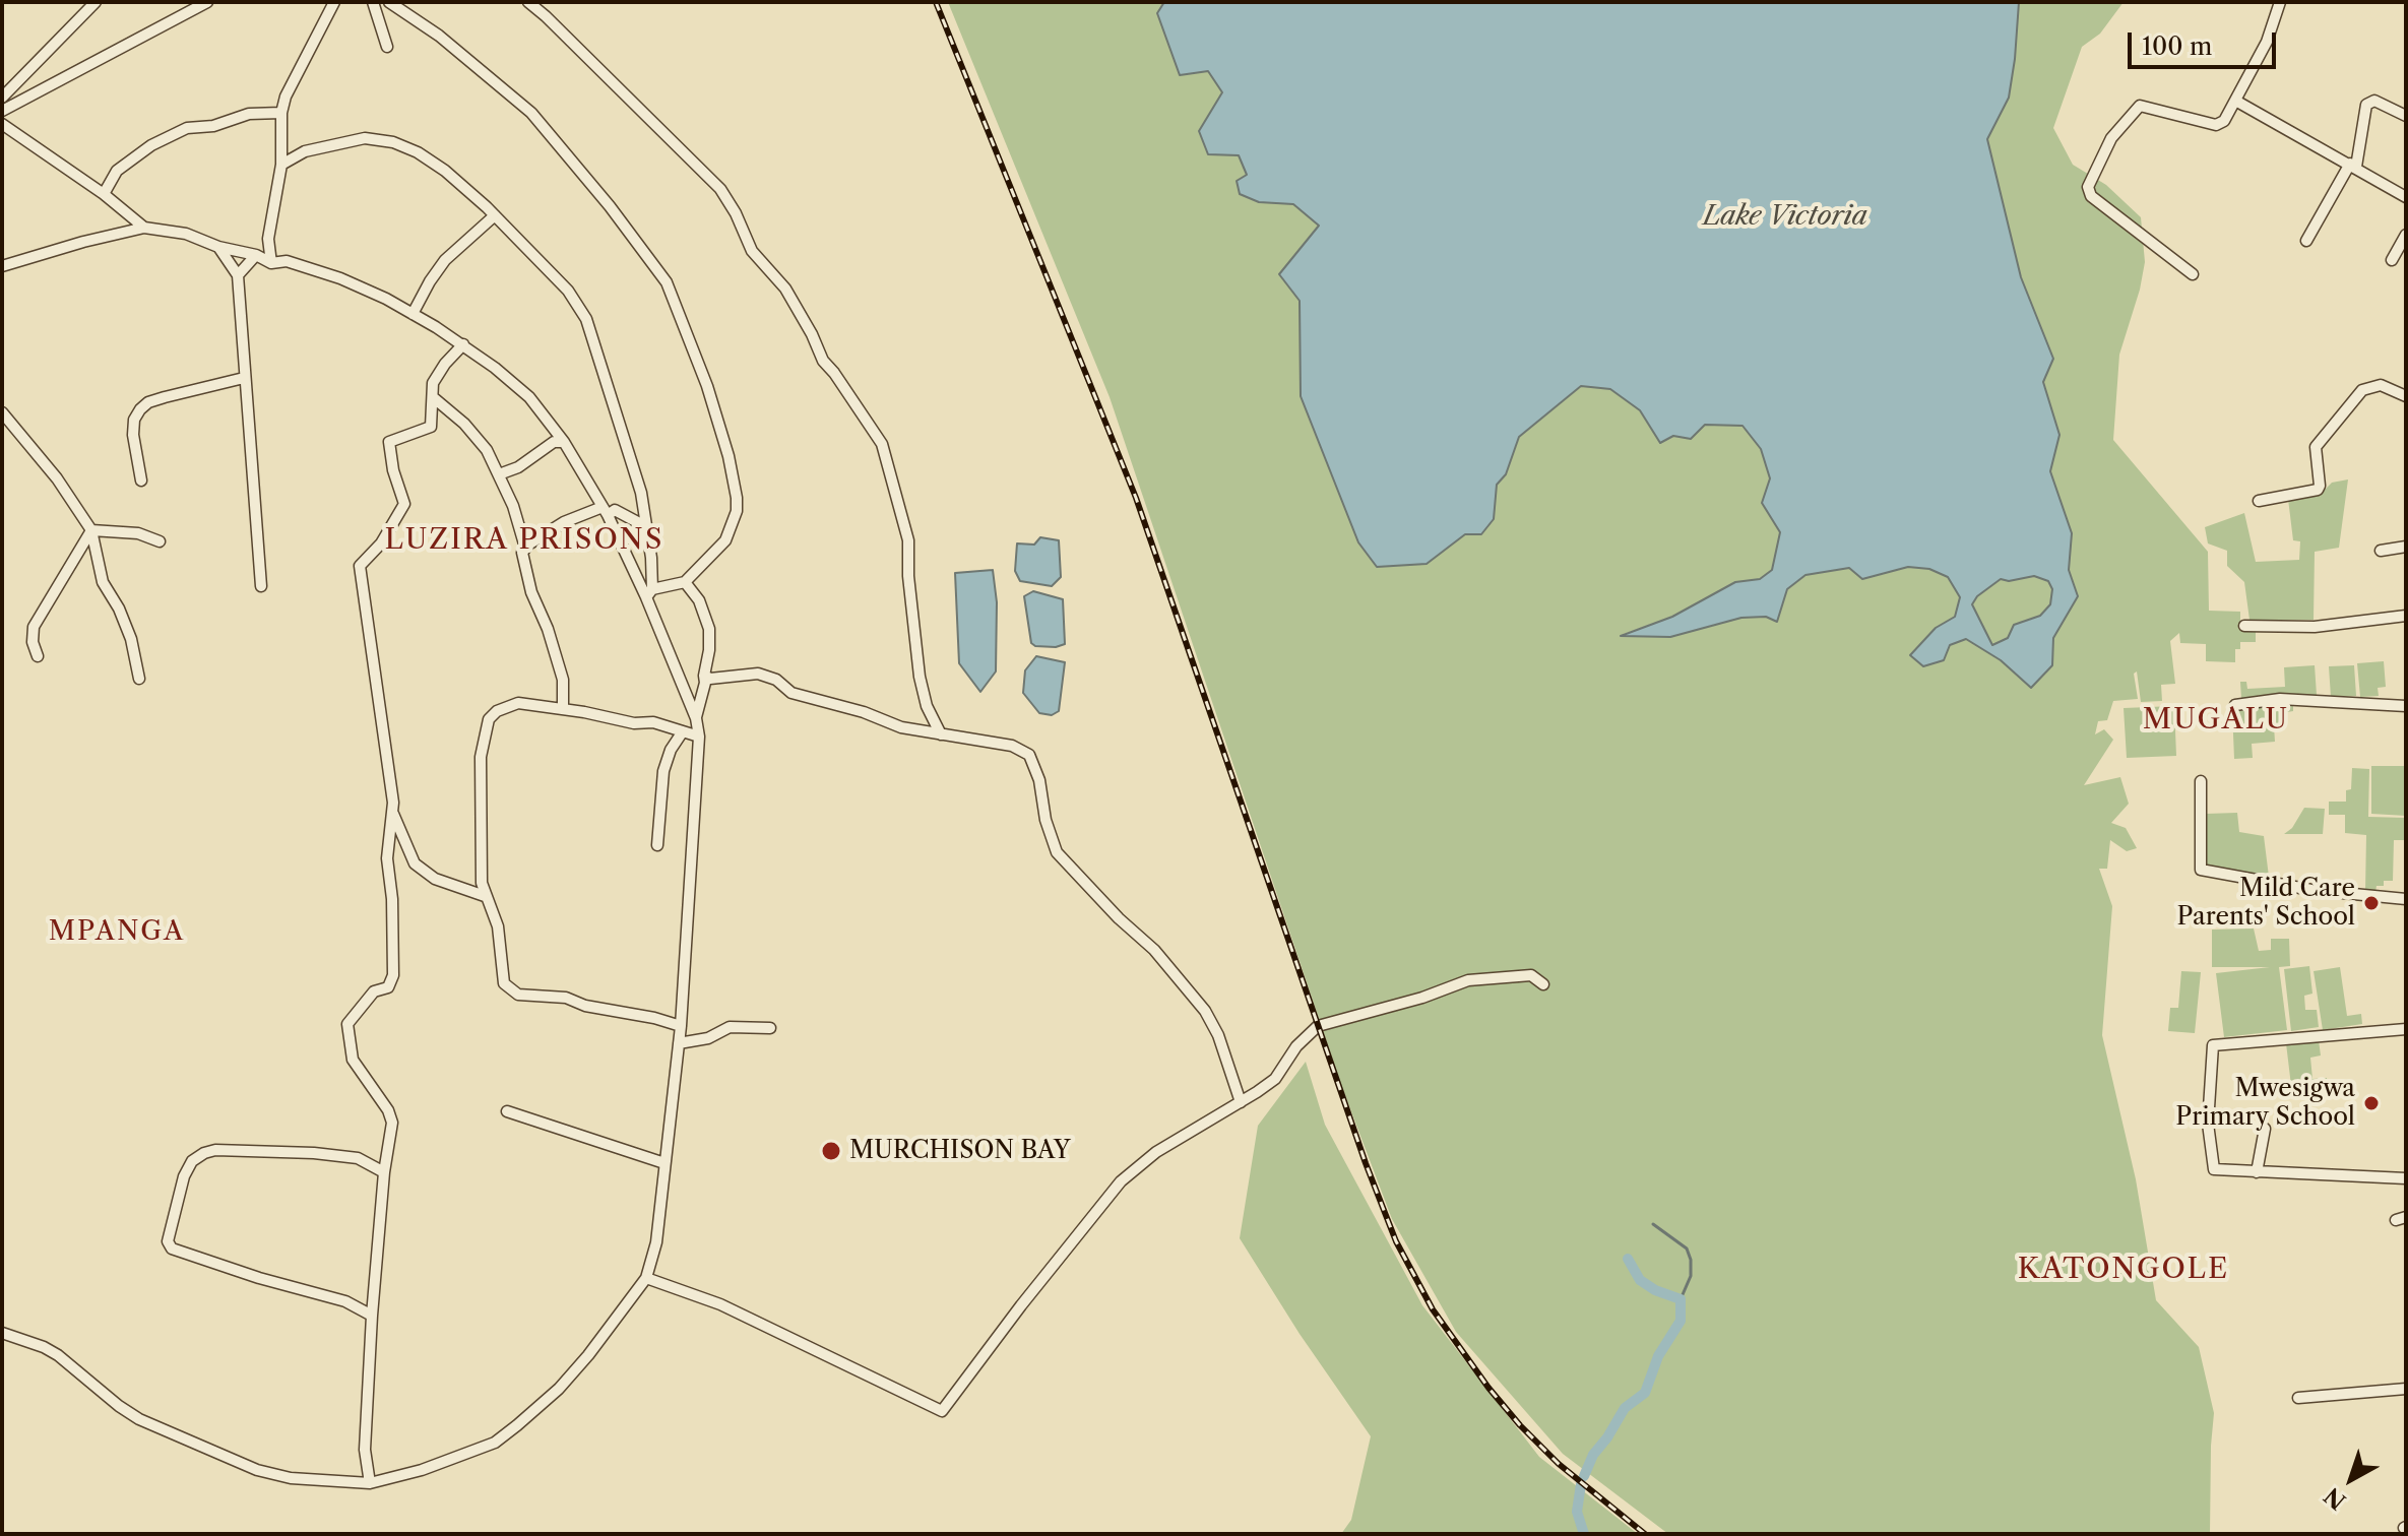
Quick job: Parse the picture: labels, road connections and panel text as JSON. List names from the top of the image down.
{
  "districts": [
    "LUZIRA PRISONS",
    "MUGALU",
    "MPANGA",
    "KATONGOLE"
  ],
  "water": ["Lake Victoria"],
  "places": ["Mild Care Parents' School", "Mwesigwa Primary School", "MURCHISON BAY"],
  "scale_bar": "100 m",
  "north": "bottom left"
}
